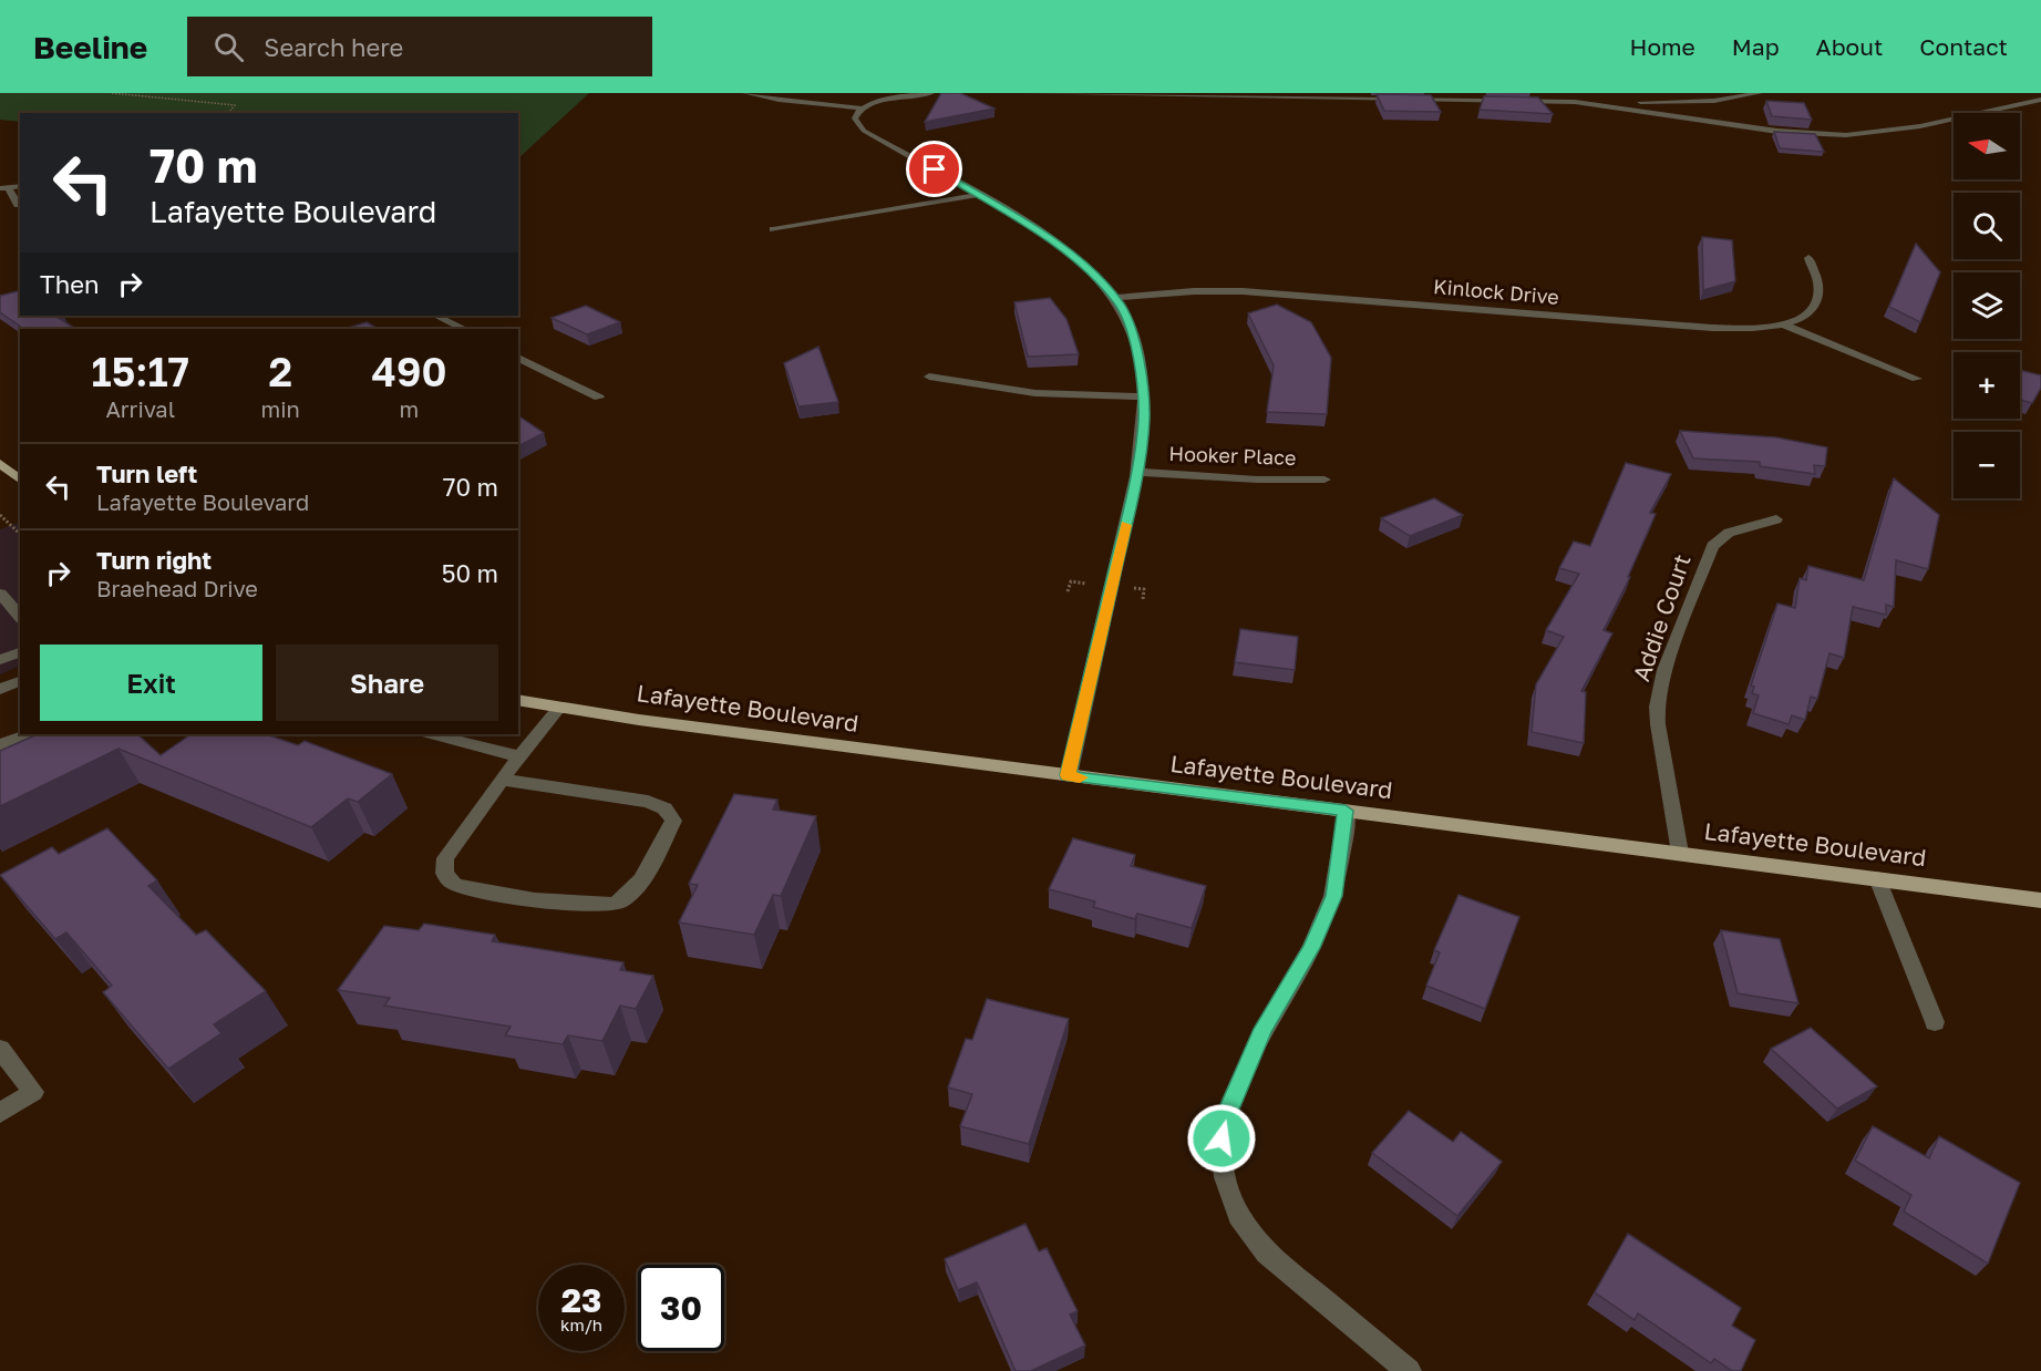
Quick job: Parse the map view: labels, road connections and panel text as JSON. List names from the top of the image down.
{
  "streets": {
    "main road": ["Lafayette Boulevard"],
    "street": ["Kinlock Drive", "Hooker Place", "Addie Court"]
  },
  "crossings": [
    ["Addie Court", "Lafayette Boulevard"]
  ],
  "north": "left",
  "page": {
    "header": "Beeline",
    "search": "Search here",
    "nav": [
      "Home",
      "Map",
      "About",
      "Contact"
    ],
    "map_buttons": ["+", "−"],
    "turn": ["70 m", "Lafayette Boulevard"],
    "then": "Then",
    "eta": [
      "15:17",
      "Arrival",
      "2",
      "min",
      "490",
      "m"
    ],
    "list": [
      {
        "name": "Turn left",
        "note": "Lafayette Boulevard",
        "value": "70 m"
      },
      {
        "name": "Turn right",
        "note": "Braehead Drive",
        "value": "50 m"
      }
    ],
    "buttons": ["Exit", "Share"],
    "speed": "23 km/h",
    "limit": "30"
  }
}
